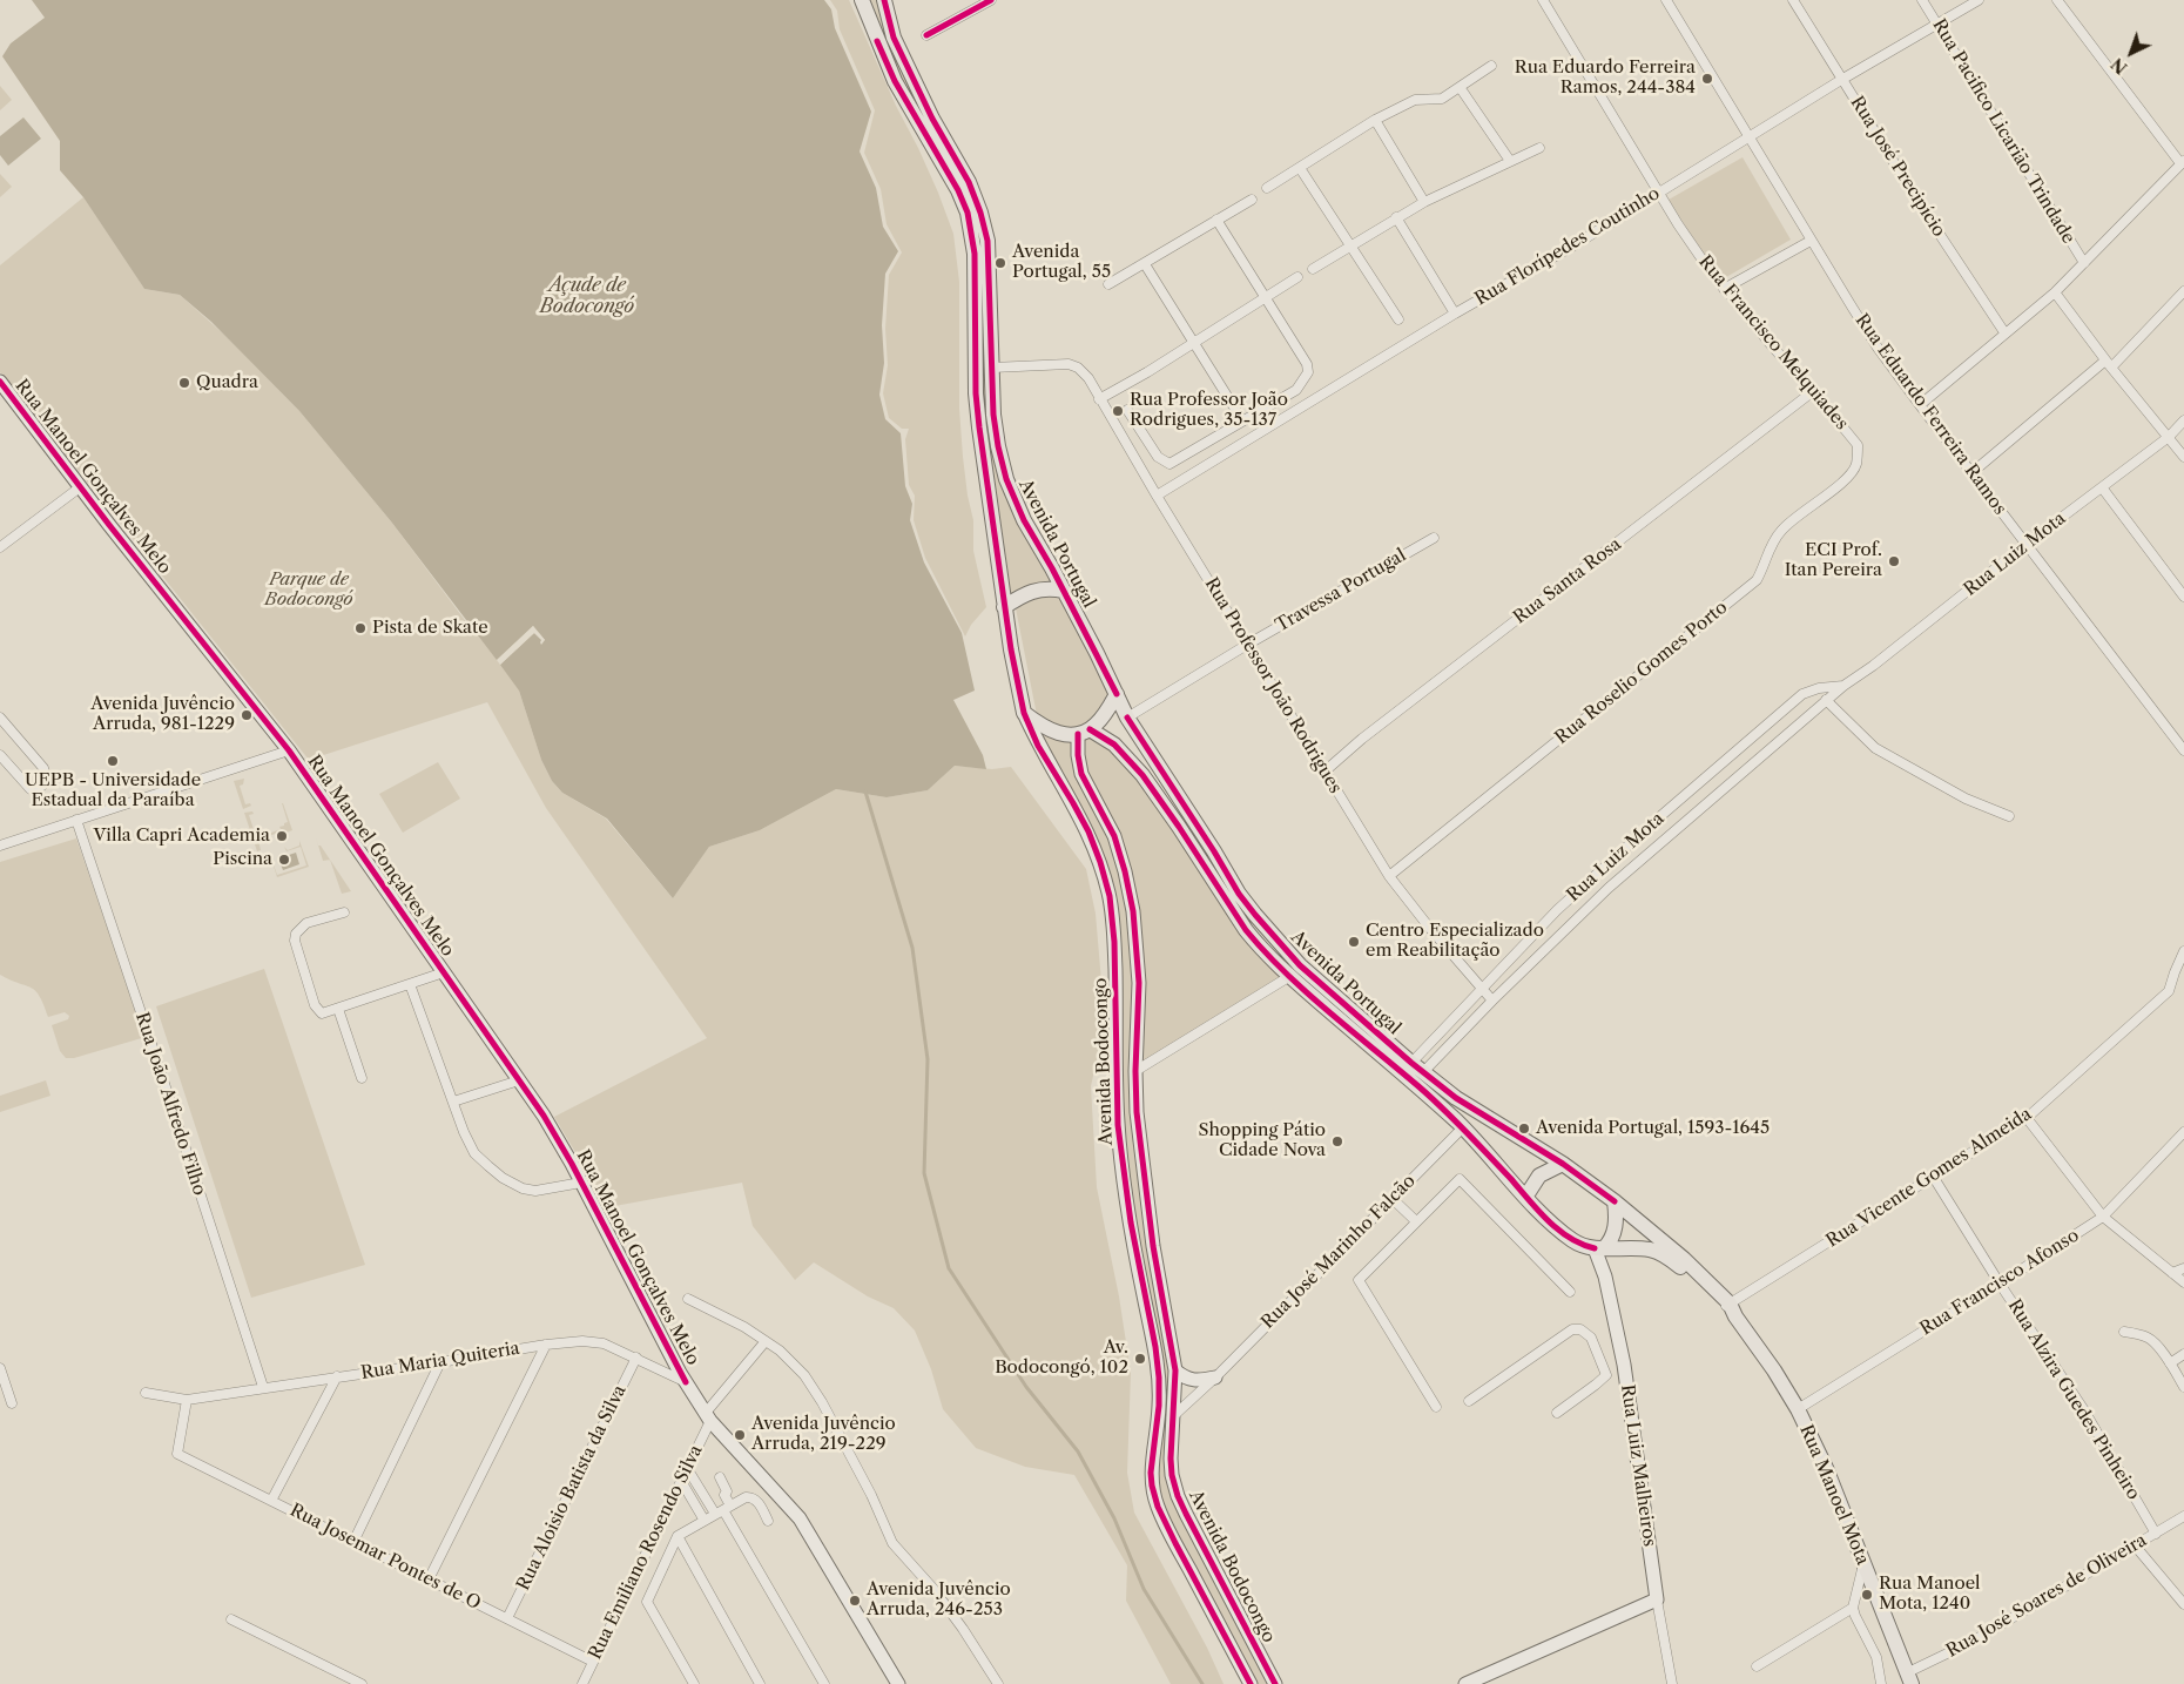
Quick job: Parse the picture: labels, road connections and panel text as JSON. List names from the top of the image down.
{
  "streets": {
    "main road": ["Avenida Portugal", "Rua Manoel Mota"],
    "street": [
      "Rua Pacifico Licarião Trindade",
      "Rua José Precipício",
      "Rua Florípedes Coutinho",
      "Rua Francisco Melquiades",
      "Rua Eduardo Ferreira Ramos",
      "Rua Manoel Gonçalves Melo",
      "Rua Luiz Mota",
      "Rua Santa Rosa",
      "Travessa Portugal",
      "Rua Roselio Gomes Porto",
      "Rua Professor João Rodrigues",
      "Avenida Bodocongo",
      "Rua João Alfredo Filho",
      "Rua Vicente Gomes Almeida",
      "Rua José Marinho Falcão",
      "Rua Francisco Afonso",
      "Rua Maria Quiteria",
      "Rua Alzira Guedes Pinheiro",
      "Rua Luiz Malheiros",
      "Rua Aloisio Batista da Silva",
      "Rua Emiliano Rosendo Silva",
      "Rua Josemar Pontes de O",
      "Rua José Soares de Oliveira"
    ]
  },
  "crossings": [
    ["Rua Pacifico Licarião Trindade", "Rua Florípedes Coutinho"],
    ["Rua José Precipício", "Rua Florípedes Coutinho"],
    ["Rua Florípedes Coutinho", "Rua Francisco Melquiades"],
    ["Rua Florípedes Coutinho", "Rua Eduardo Ferreira Ramos"],
    ["Rua Florípedes Coutinho", "Rua Professor João Rodrigues"],
    ["Rua Francisco Melquiades", "Rua Santa Rosa"],
    ["Rua Francisco Melquiades", "Rua Roselio Gomes Porto"],
    ["Rua Eduardo Ferreira Ramos", "Rua Luiz Mota"],
    ["Rua Manoel Gonçalves Melo", "Rua Maria Quiteria"],
    ["Rua Manoel Gonçalves Melo", "Rua Emiliano Rosendo Silva"],
    ["Avenida Portugal", "Rua Luiz Mota"],
    ["Avenida Portugal", "Travessa Portugal"],
    ["Avenida Portugal", "Rua Professor João Rodrigues"],
    ["Avenida Portugal", "Avenida Bodocongo"],
    ["Avenida Portugal", "Rua Vicente Gomes Almeida"],
    ["Avenida Portugal", "Rua José Marinho Falcão"],
    ["Avenida Portugal", "Rua Luiz Malheiros"],
    ["Avenida Portugal", "Rua Manoel Mota"],
    ["Rua Luiz Mota", "Rua Professor João Rodrigues"],
    ["Rua Santa Rosa", "Rua Professor João Rodrigues"],
    ["Travessa Portugal", "Rua Professor João Rodrigues"],
    ["Rua Roselio Gomes Porto", "Rua Professor João Rodrigues"],
    ["Avenida Bodocongo", "Rua José Marinho Falcão"],
    ["Rua João Alfredo Filho", "Rua Maria Quiteria"],
    ["Rua Vicente Gomes Almeida", "Rua Alzira Guedes Pinheiro"],
    ["Rua Vicente Gomes Almeida", "Rua Manoel Mota"],
    ["Rua Francisco Afonso", "Rua Alzira Guedes Pinheiro"],
    ["Rua Francisco Afonso", "Rua Manoel Mota"],
    ["Rua Maria Quiteria", "Rua Aloisio Batista da Silva"],
    ["Rua Maria Quiteria", "Rua Josemar Pontes de O"],
    ["Rua Alzira Guedes Pinheiro", "Rua José Soares de Oliveira"],
    ["Rua Aloisio Batista da Silva", "Rua Josemar Pontes de O"],
    ["Rua Manoel Mota", "Rua José Soares de Oliveira"],
    ["Rua Emiliano Rosendo Silva", "Rua Josemar Pontes de O"]
  ],
  "water": ["Açude de Bodocongó"],
  "parks": ["Parque de Bodocongó"],
  "places": [
    "Rua Eduardo Ferreira Ramos, 244-384",
    "Avenida Portugal, 55",
    "Quadra",
    "Rua Professor João Rodrigues, 35-137",
    "ECI Prof. Itan Pereira",
    "Pista de Skate",
    "Avenida Juvêncio Arruda, 981-1229",
    "UEPB - Universidade Estadual da Paraíba",
    "Villa Capri Academia",
    "Piscina",
    "Centro Especializado em Reabilitação",
    "Avenida Portugal, 1593-1645",
    "Shopping Pátio Cidade Nova",
    "Av. Bodocongó, 102",
    "Avenida Juvêncio Arruda, 219-229",
    "Rua Manoel Mota, 1240",
    "Avenida Juvêncio Arruda, 246-253"
  ],
  "north": "bottom left"
}
